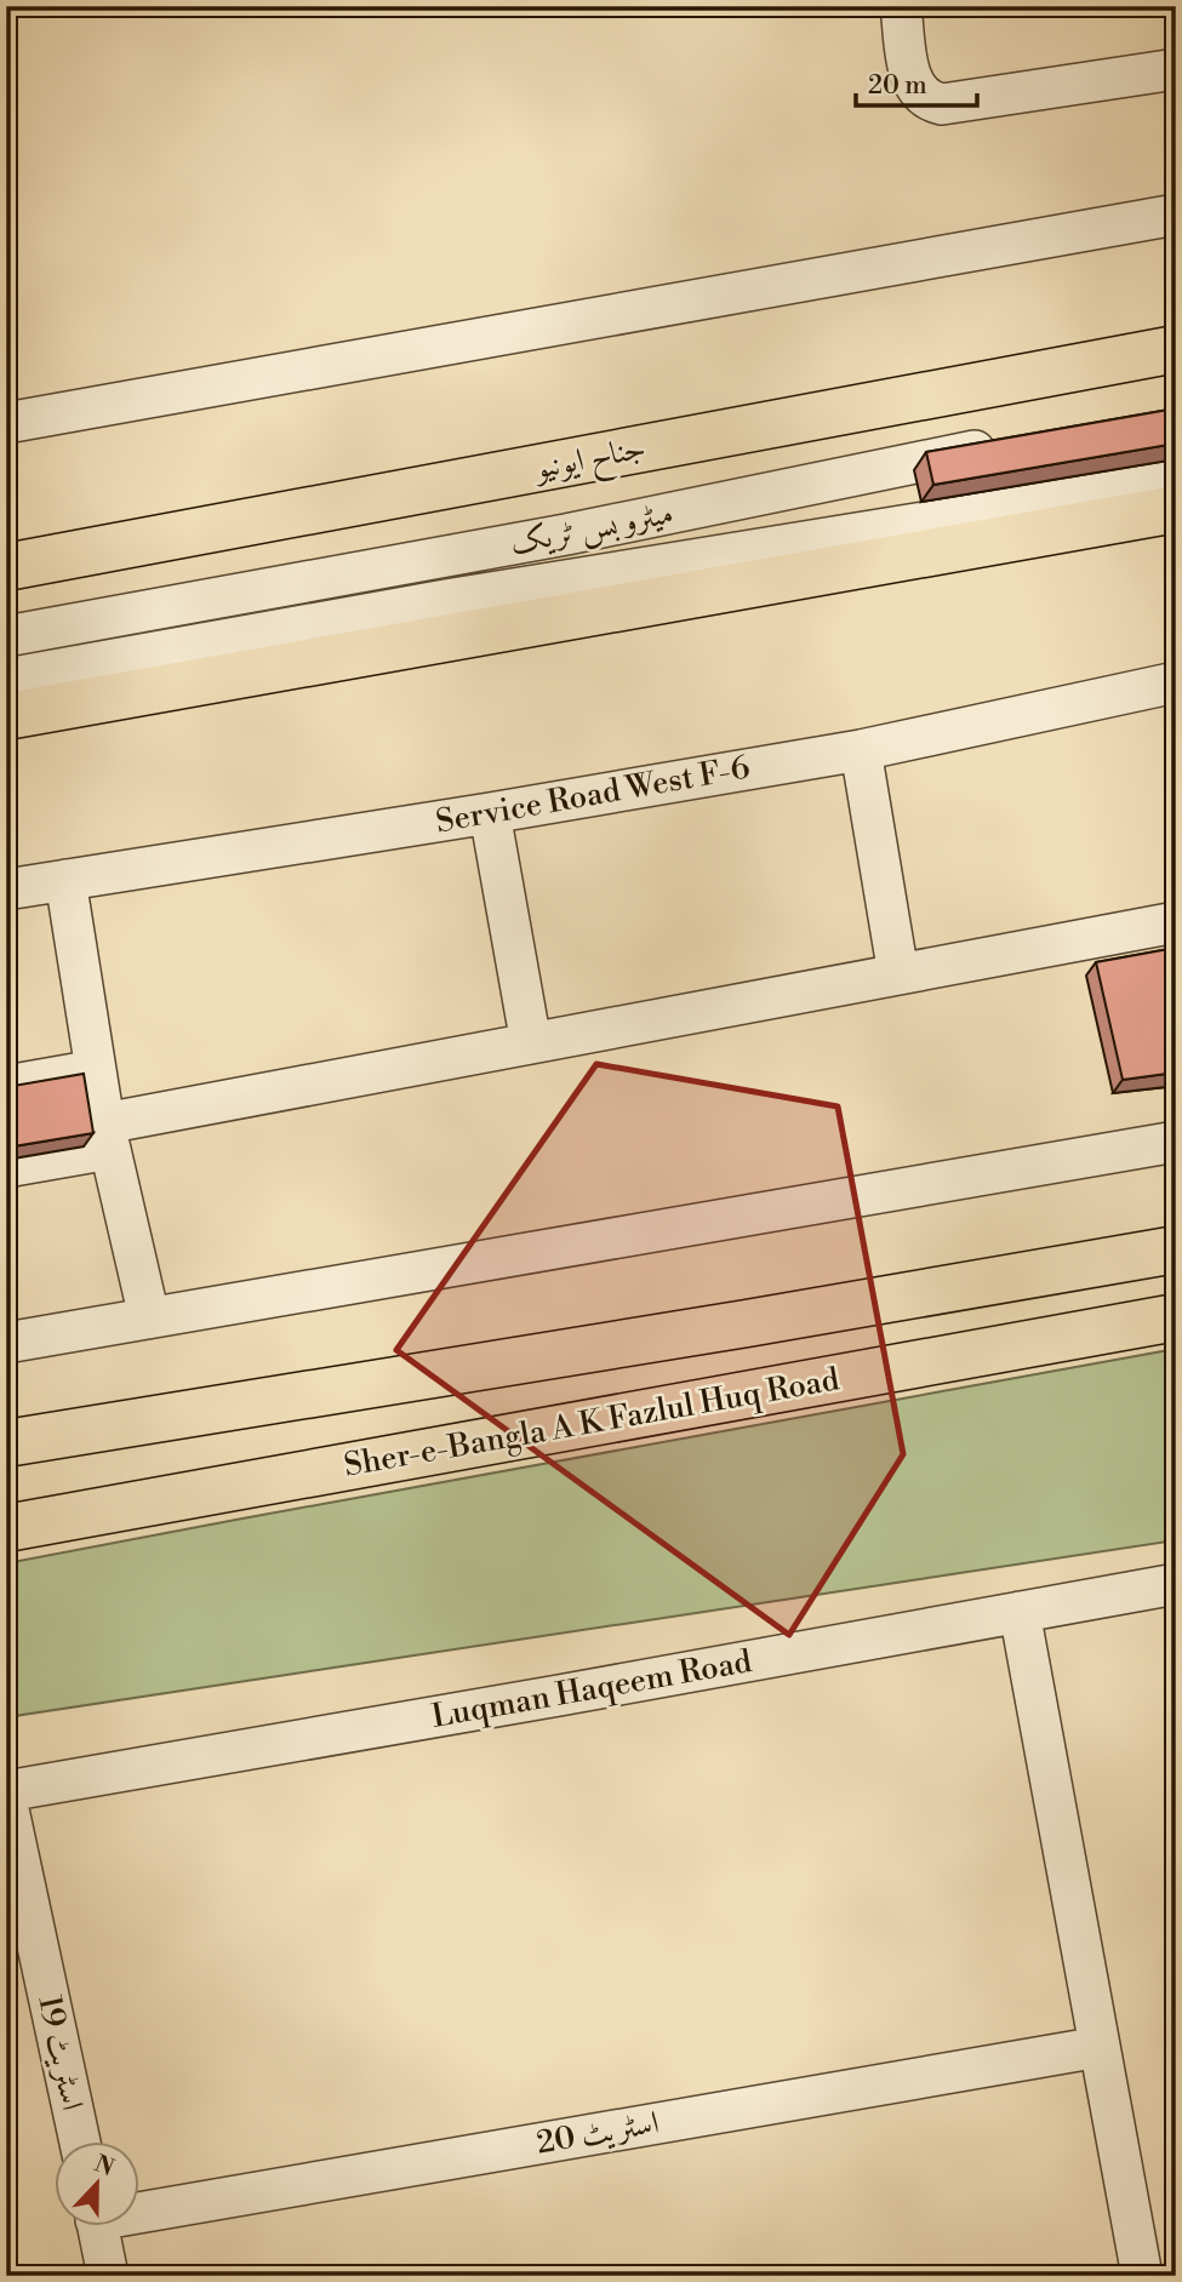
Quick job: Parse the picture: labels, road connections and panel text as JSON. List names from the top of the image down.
{
  "streets": {
    "main road": ["جناح ایونیو", "Sher-e-Bangla A K Fazlul Huq Road"],
    "street": [
      "میٹرو بس ٹریک",
      "Service Road West F-6",
      "Luqman Haqeem Road",
      "اسٹریٹ 19",
      "اسٹریٹ 20"
    ]
  },
  "scale_bar": "20 m",
  "north": "top"
}
